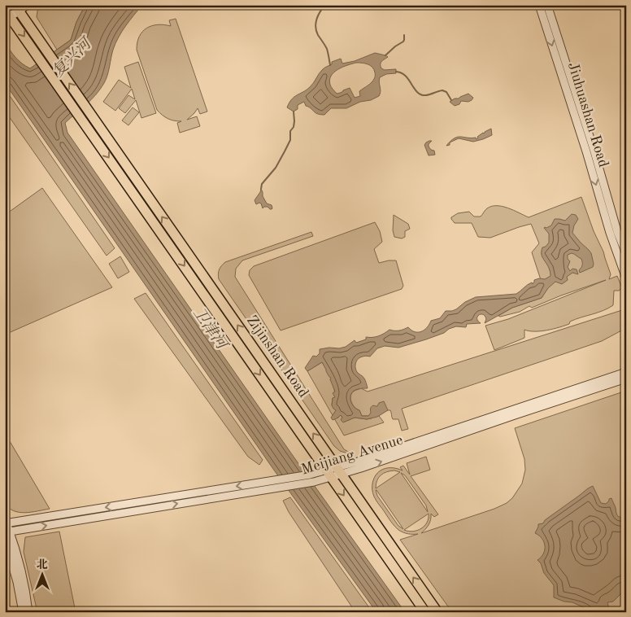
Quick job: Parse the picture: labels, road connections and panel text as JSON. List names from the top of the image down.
{
  "streets": {
    "main road": ["Zijinshan Road"],
    "street": ["Jiuhuashan Road", "Meijiang Avenue"]
  },
  "crossings": [
    ["Zijinshan Road", "Meijiang Avenue"]
  ],
  "water": ["复兴河", "卫津河"],
  "north": "top"
}
